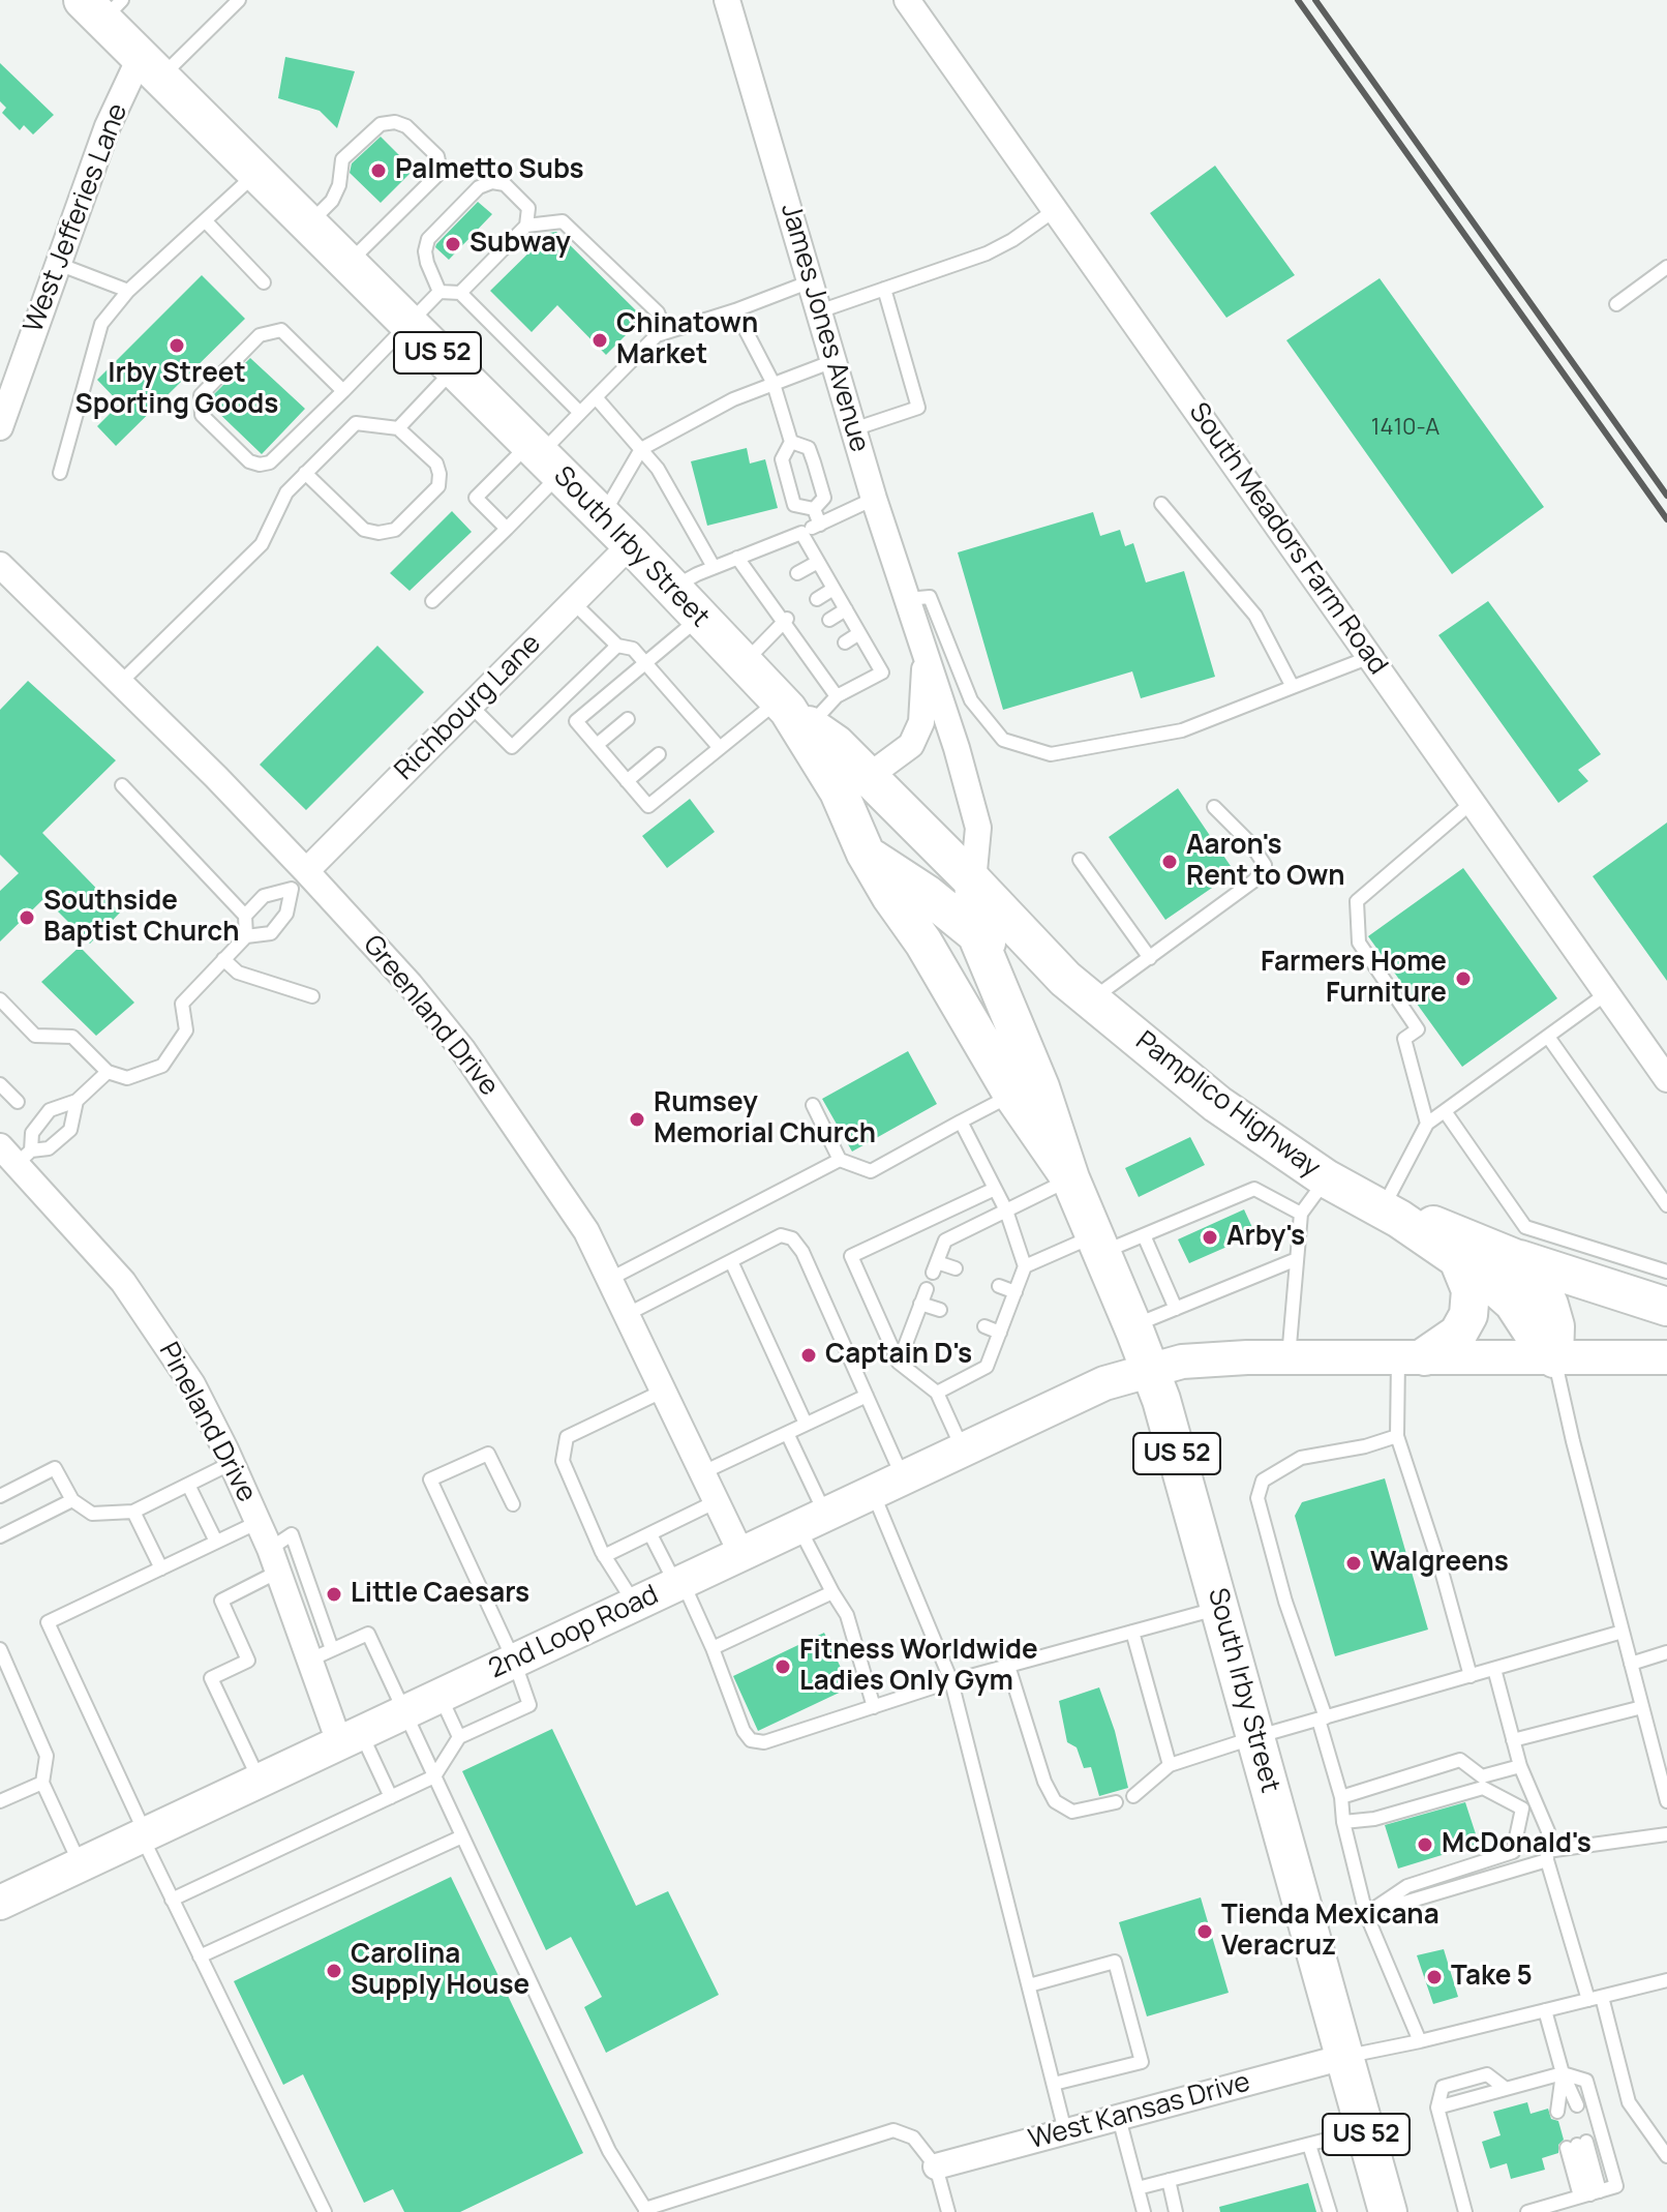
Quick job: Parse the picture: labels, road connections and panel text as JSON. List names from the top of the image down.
{
  "streets": {
    "main road": [
      "US 52",
      "South Irby Street",
      "Pamplico Highway",
      "2nd Loop Road"
    ],
    "street": [
      "West Jefferies Lane",
      "James Jones Avenue",
      "South Meadors Farm Road",
      "Richbourg Lane",
      "Greenland Drive",
      "Pineland Drive",
      "West Kansas Drive"
    ]
  },
  "crossings": [
    ["West Jefferies Lane", "South Irby Street"],
    ["James Jones Avenue", "South Irby Street"],
    ["James Jones Avenue", "Pamplico Highway"],
    ["South Irby Street", "Richbourg Lane"],
    ["South Irby Street", "Pamplico Highway"],
    ["South Irby Street", "2nd Loop Road"],
    ["South Irby Street", "West Kansas Drive"],
    ["Richbourg Lane", "Greenland Drive"],
    ["Greenland Drive", "2nd Loop Road"],
    ["Pineland Drive", "2nd Loop Road"]
  ],
  "places": [
    "Palmetto Subs",
    "Subway",
    "Chinatown Market",
    "Irby Street Sporting Goods",
    "Aaron's Rent to Own",
    "Southside Baptist Church",
    "Farmers Home Furniture",
    "Rumsey Memorial Church",
    "Arby's",
    "Captain D's",
    "Walgreens",
    "Little Caesars",
    "Fitness Worldwide Ladies Only Gym",
    "McDonald's",
    "Tienda Mexicana Veracruz",
    "Carolina Supply House",
    "Take 5"
  ],
  "house_numbers": ["1410-A"]
}
